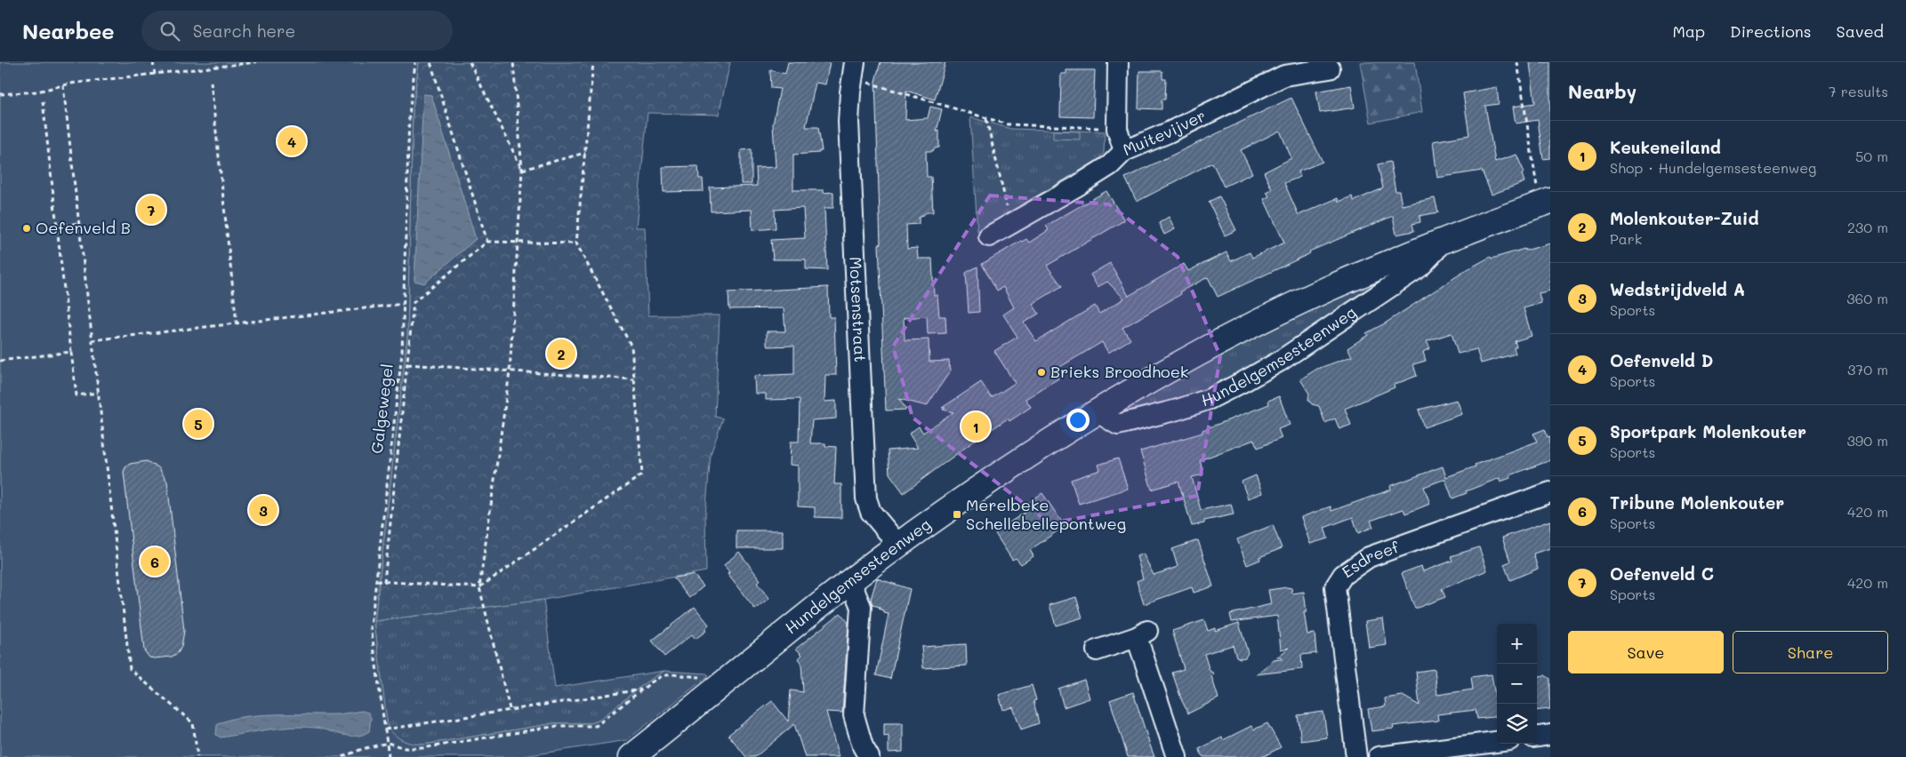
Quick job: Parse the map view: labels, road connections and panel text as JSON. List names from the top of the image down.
{
  "streets": {
    "main road": ["Hundelgemsesteenweg"],
    "street": ["Muitevijver", "Motsenstraat", "Esdreef"],
    "path": ["Galgewegel"]
  },
  "crossings": [
    ["Motsenstraat", "Hundelgemsesteenweg"]
  ],
  "places": {
    "other": ["Oefenveld B", "Brieks Broodhoek"],
    "transit": ["Merelbeke Schellebellepontweg"]
  },
  "page": {
    "header": "Nearbee",
    "search": "Search here",
    "nav": ["Map", "Directions", "Saved"],
    "heading": ["Nearby", "7 results"],
    "list": [
      {
        "mark": "1",
        "name": "Keukeneiland",
        "note": "Shop · Hundelgemsesteenweg",
        "value": "50 m"
      },
      {
        "mark": "2",
        "name": "Molenkouter-Zuid",
        "note": "Park",
        "value": "230 m"
      },
      {
        "mark": "3",
        "name": "Wedstrijdveld A",
        "note": "Sports",
        "value": "360 m"
      },
      {
        "mark": "4",
        "name": "Oefenveld D",
        "note": "Sports",
        "value": "370 m"
      },
      {
        "mark": "5",
        "name": "Sportpark Molenkouter",
        "note": "Sports",
        "value": "390 m"
      },
      {
        "mark": "6",
        "name": "Tribune Molenkouter",
        "note": "Sports",
        "value": "420 m"
      },
      {
        "mark": "7",
        "name": "Oefenveld C",
        "note": "Sports",
        "value": "420 m"
      }
    ],
    "pins": [
      "4",
      "7",
      "2",
      "5",
      "1",
      "3",
      "6"
    ],
    "buttons": ["Save", "Share"],
    "map_buttons": ["+", "−"]
  }
}
